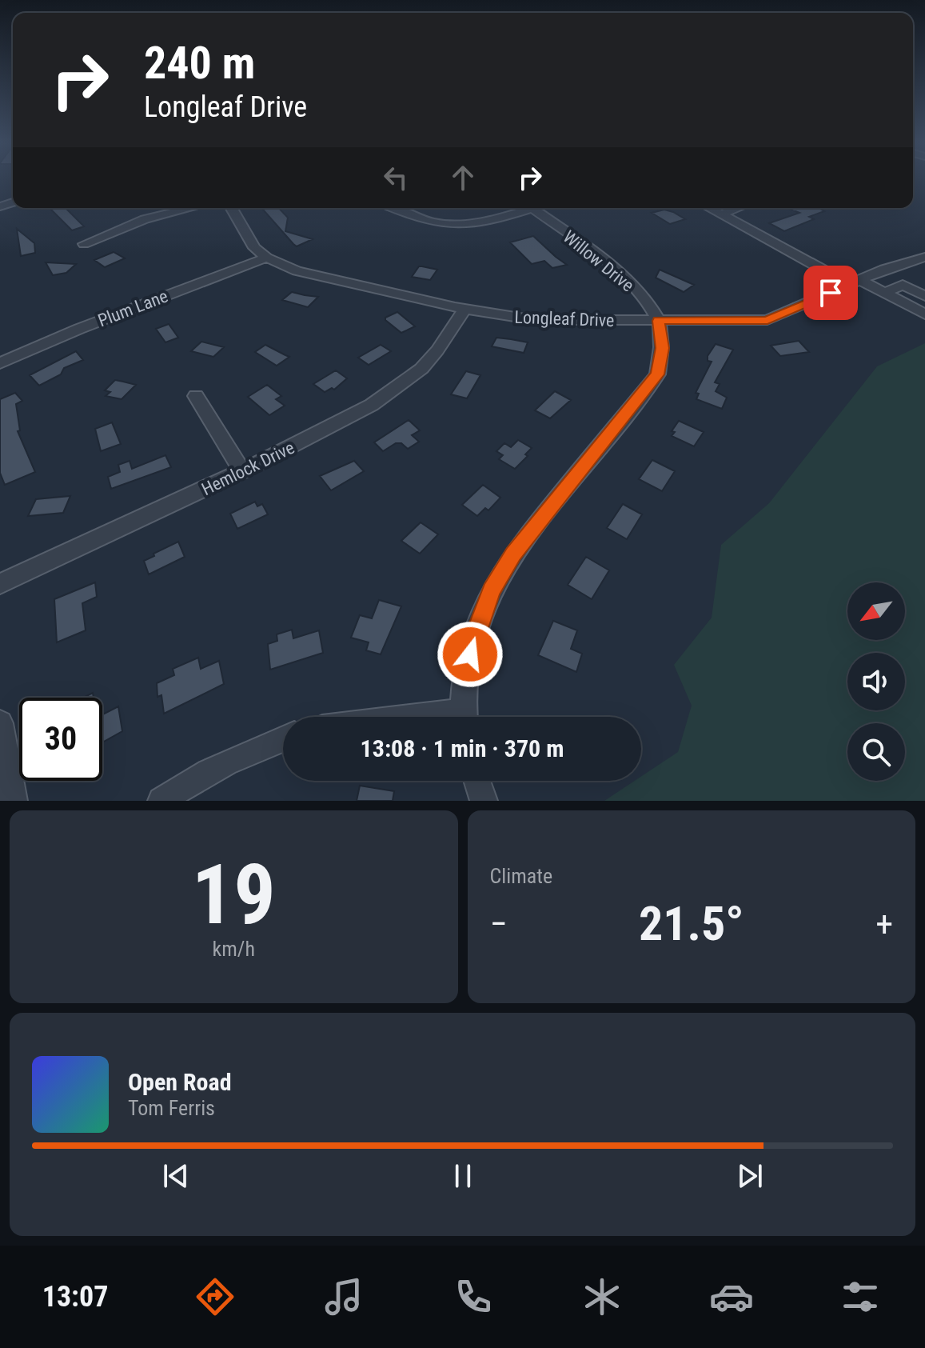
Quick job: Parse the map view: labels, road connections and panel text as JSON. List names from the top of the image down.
{
  "streets": {
    "street": [
      "Willow Drive",
      "Plum Lane",
      "Longleaf Drive",
      "Hemlock Drive"
    ]
  },
  "crossings": [
    ["Willow Drive", "Longleaf Drive"],
    ["Plum Lane", "Longleaf Drive"],
    ["Longleaf Drive", "Hemlock Drive"]
  ],
  "north": "bottom left",
  "page": {
    "turn": ["240 m", "Longleaf Drive"],
    "limit": "30",
    "trip": "13:08 · 1 min · 370 m",
    "tile": [
      ["19", "km/h"],
      "Climate"
    ],
    "heat": ["−", "21.5°", "+"],
    "song": ["Open Road", "Tom Ferris"],
    "tabs": "13:07"
  }
}
